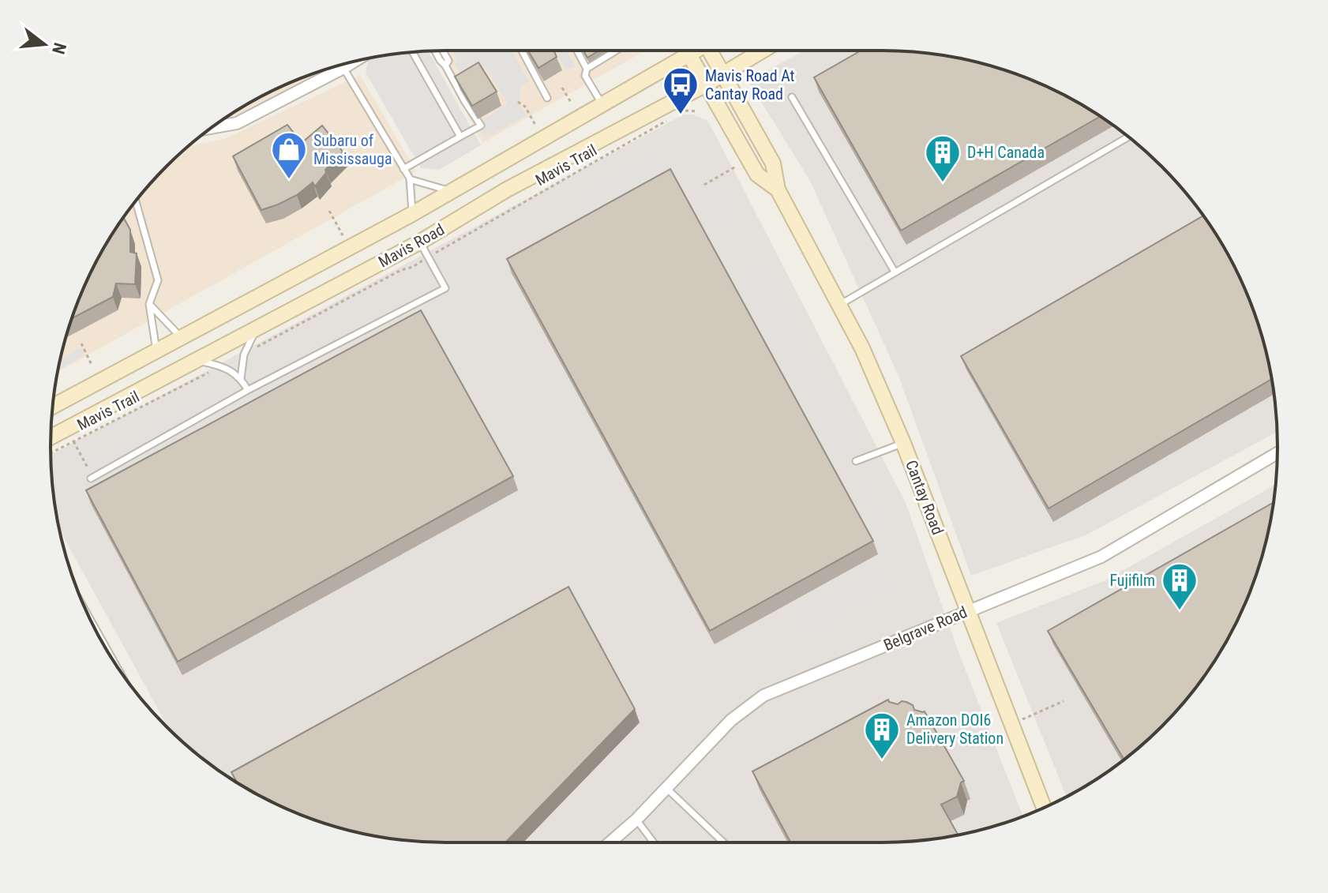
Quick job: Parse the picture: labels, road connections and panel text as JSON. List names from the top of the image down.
{
  "streets": {
    "main road": ["Mavis Road", "Cantay Road"],
    "street": ["Belgrave Road"],
    "path": ["Mavis Trail"]
  },
  "crossings": [
    ["Mavis Road", "Cantay Road"],
    ["Cantay Road", "Belgrave Road"]
  ],
  "places": {
    "bus stop": ["Mavis Road At Cantay Road"],
    "shop": ["Subaru of Mississauga"],
    "building": ["D+H Canada", "Fujifilm", "Amazon DOI6 Delivery Station"]
  },
  "north": "right"
}
